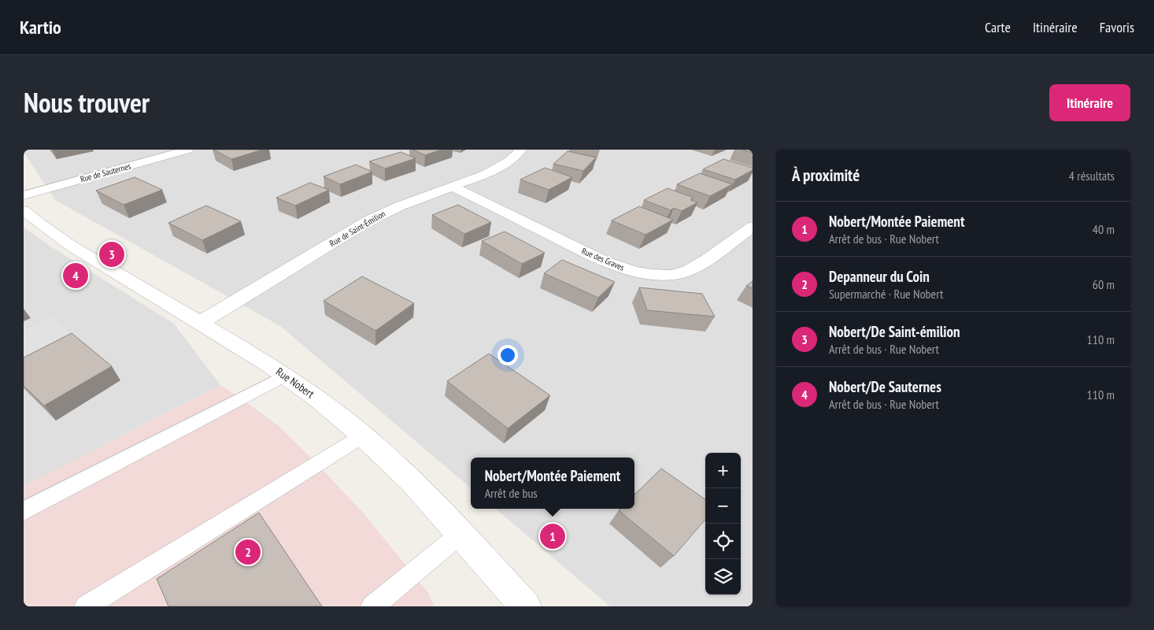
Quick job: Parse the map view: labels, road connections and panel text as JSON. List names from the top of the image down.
{
  "streets": {
    "street": [
      "Rue de Sauternes",
      "Rue de Saint-Émilion",
      "Rue des Graves",
      "Rue Nobert"
    ]
  },
  "crossings": [
    ["Rue de Saint-Émilion", "Rue des Graves"],
    ["Rue de Saint-Émilion", "Rue Nobert"]
  ],
  "page": {
    "header": "Kartio",
    "nav": ["Carte", "Itinéraire", "Favoris"],
    "title": "Nous trouver",
    "buttons": "Itinéraire",
    "heading": ["À proximité", "4 résultats"],
    "list": [
      {
        "mark": "1",
        "name": "Nobert/Montée Paiement",
        "note": "Arrêt de bus · Rue Nobert",
        "value": "40 m"
      },
      {
        "mark": "2",
        "name": "Depanneur du Coin",
        "note": "Supermarché · Rue Nobert",
        "value": "60 m"
      },
      {
        "mark": "3",
        "name": "Nobert/De Saint-émilion",
        "note": "Arrêt de bus · Rue Nobert",
        "value": "110 m"
      },
      {
        "mark": "4",
        "name": "Nobert/De Sauternes",
        "note": "Arrêt de bus · Rue Nobert",
        "value": "110 m"
      }
    ],
    "pins": [
      "3",
      "4",
      "1",
      "2"
    ],
    "map_buttons": ["+", "−"],
    "popup": ["Nobert/Montée Paiement", "Arrêt de bus"]
  }
}
